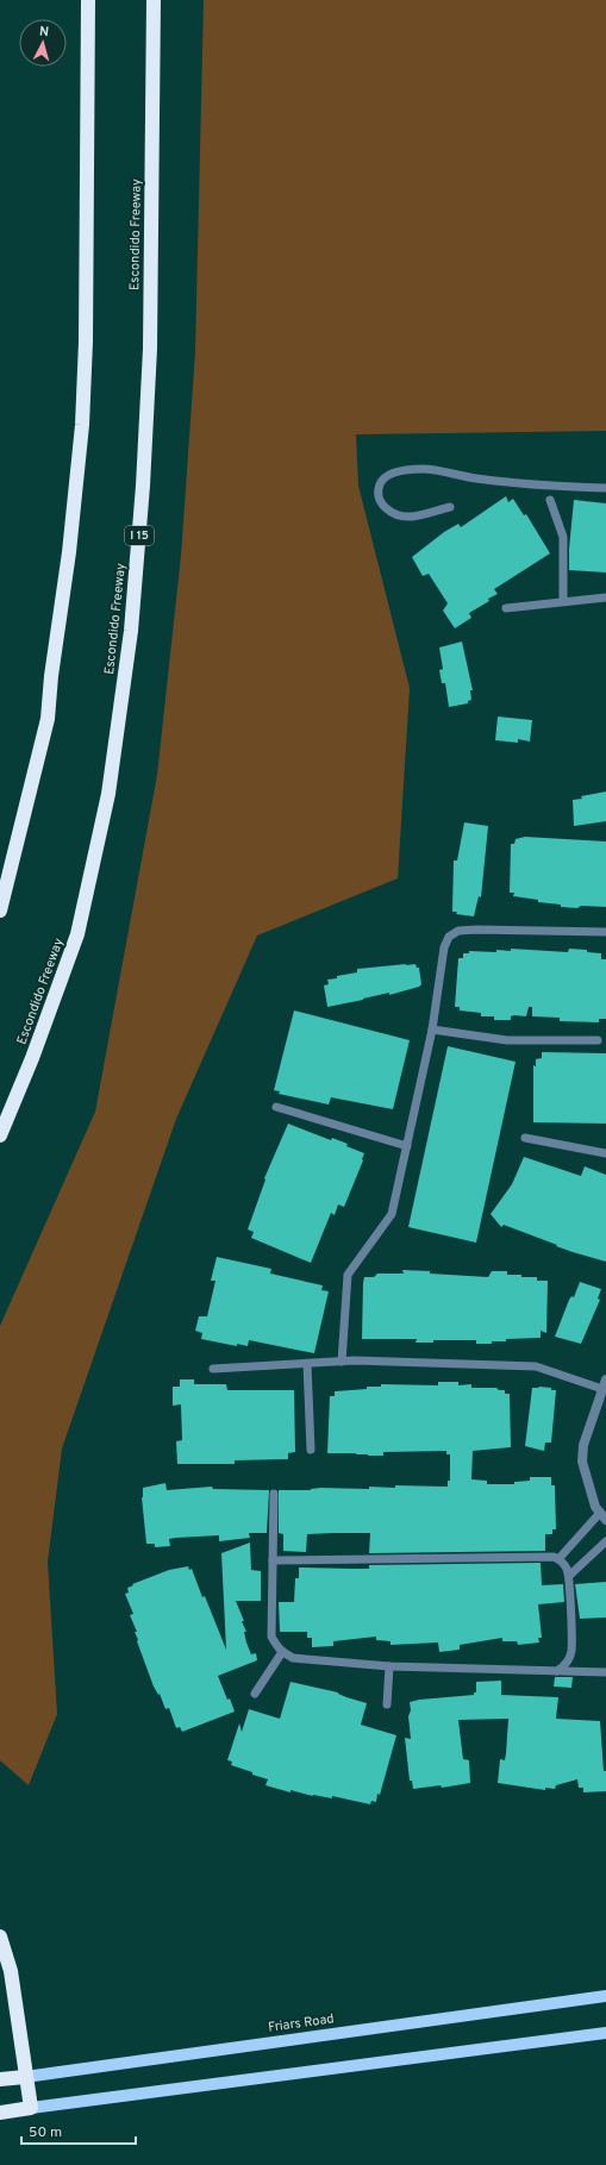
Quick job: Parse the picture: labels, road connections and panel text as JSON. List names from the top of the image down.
{
  "streets": {
    "highway": ["Escondido Freeway", "I 15", "Friars Road"]
  },
  "scale_bar": "50 m",
  "north": "top"
}
